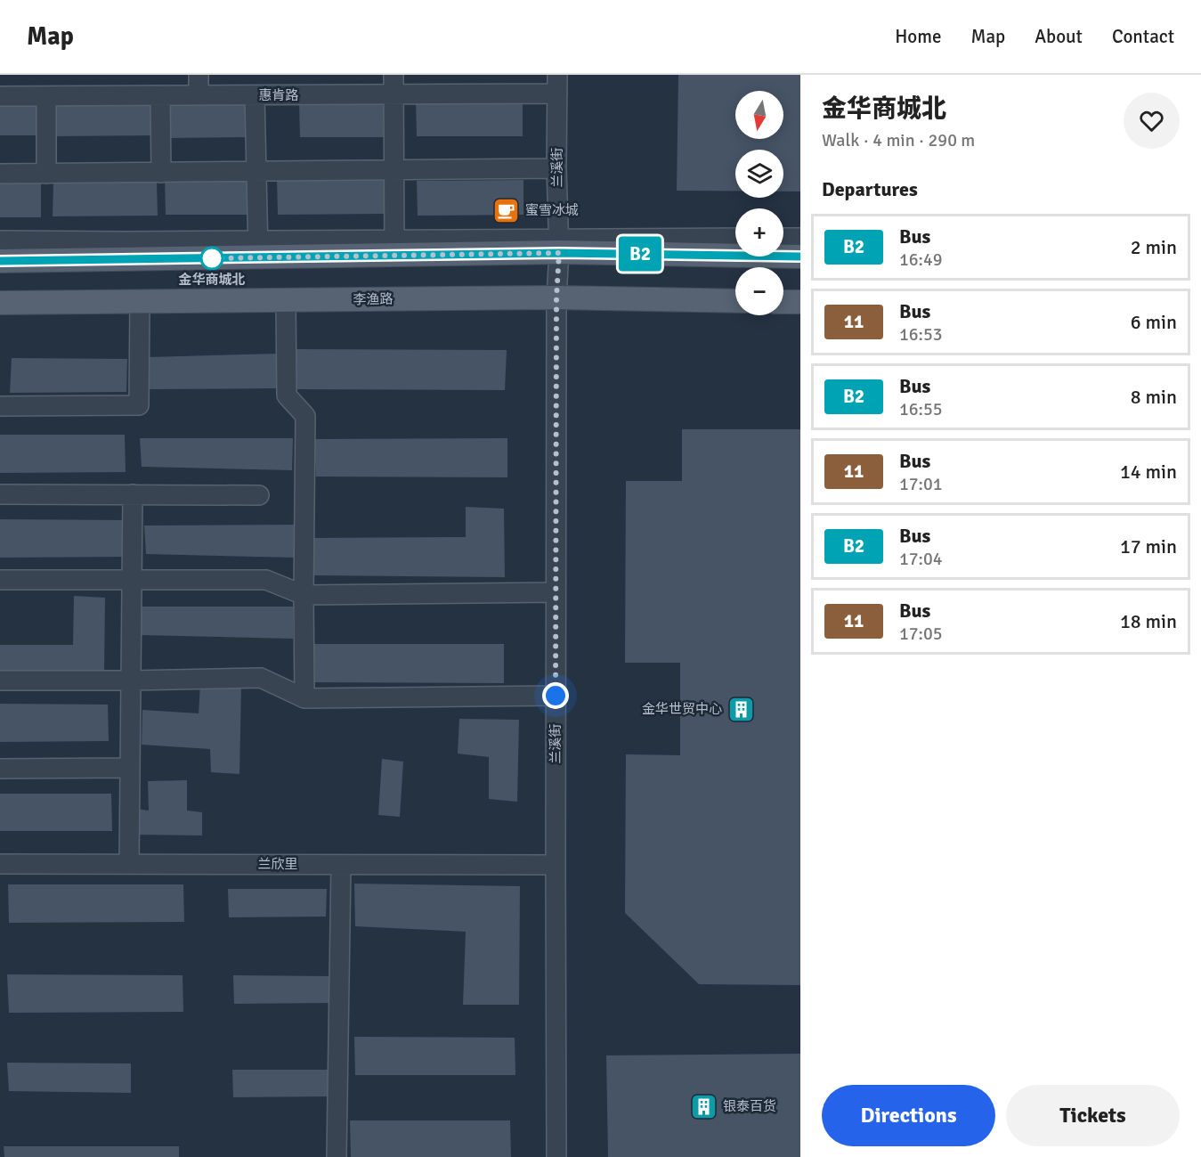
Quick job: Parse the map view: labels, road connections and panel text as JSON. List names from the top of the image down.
{
  "streets": {
    "main road": ["李渔路"],
    "street": ["惠肯路", "兰溪街", "兰欣里"]
  },
  "crossings": [
    ["惠肯路", "兰溪街"],
    ["兰溪街", "李渔路"],
    ["兰溪街", "兰欣里"]
  ],
  "places": {
    "cafe": ["蜜雪冰城"],
    "other": ["金华商城北"],
    "building": ["金华世贸中心", "银泰百货"]
  },
  "lines": ["bus line B2"],
  "north": "bottom",
  "page": {
    "header": "Map",
    "nav": [
      "Home",
      "Map",
      "About",
      "Contact"
    ],
    "on_map": "B2",
    "heading": [
      ["金华商城北", "Walk · 4 min · 290 m"],
      "Departures"
    ],
    "map_buttons": ["+", "−"],
    "list": [
      {
        "mark": "B2",
        "name": "Bus",
        "note": "16:49",
        "value": "2 min"
      },
      {
        "mark": "11",
        "name": "Bus",
        "note": "16:53",
        "value": "6 min"
      },
      {
        "mark": "B2",
        "name": "Bus",
        "note": "16:55",
        "value": "8 min"
      },
      {
        "mark": "11",
        "name": "Bus",
        "note": "17:01",
        "value": "14 min"
      },
      {
        "mark": "B2",
        "name": "Bus",
        "note": "17:04",
        "value": "17 min"
      },
      {
        "mark": "11",
        "name": "Bus",
        "note": "17:05",
        "value": "18 min"
      }
    ],
    "buttons": ["Directions", "Tickets"]
  }
}
